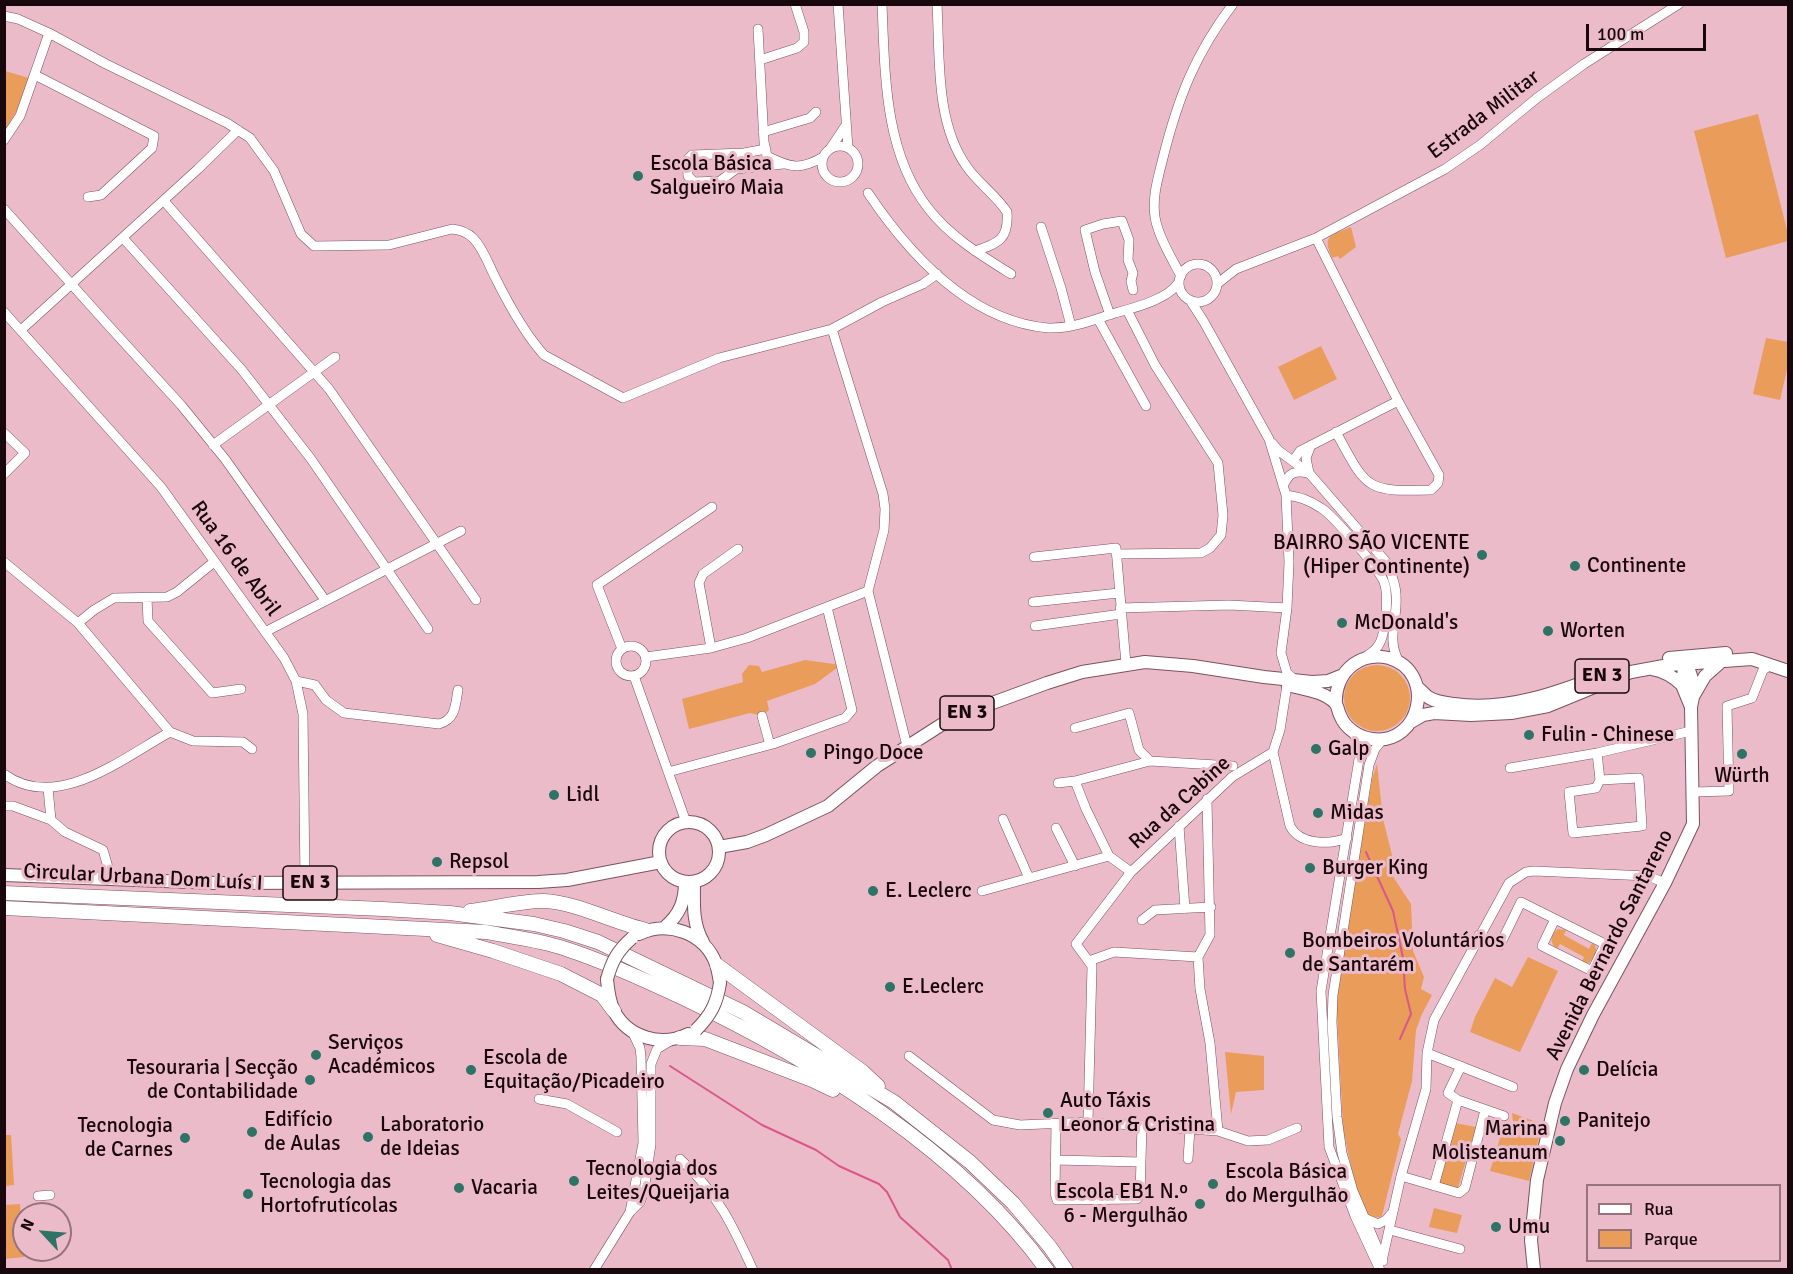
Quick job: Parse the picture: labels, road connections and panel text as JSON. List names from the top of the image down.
{
  "streets": {
    "highway": ["Circular Urbana Dom Luís I"],
    "main road": ["EN 3", "Avenida Bernardo Santareno"],
    "street": ["Estrada Militar", "Rua 16 de Abril", "Rua da Cabine"]
  },
  "crossings": [
    ["Rua 16 de Abril", "EN 3"],
    ["EN 3", "Avenida Bernardo Santareno"]
  ],
  "places": [
    "Escola Básica Salgueiro Maia",
    "BAIRRO SÃO VICENTE (Hiper Continente)",
    "Continente",
    "McDonald's",
    "Worten",
    "Fulin - Chinese",
    "Galp",
    "Pingo Doce",
    "Würth",
    "Lidl",
    "Midas",
    "Repsol",
    "Burger King",
    "E. Leclerc",
    "Bombeiros Voluntários de Santarém",
    "E.Leclerc",
    "Serviços Académicos",
    "Escola de Equitação/Picadeiro",
    "Delícia",
    "Tesouraria | Secção de Contabilidade",
    "Auto Táxis Leonor & Cristina",
    "Panitejo",
    "Edifício de Aulas",
    "Laboratorio de Ideias",
    "Tecnologia de Carnes",
    "Marina Molisteanum",
    "Tecnologia dos Leites/Queijaria",
    "Escola Básica do Mergulhão",
    "Vacaria",
    "Tecnologia das Hortofrutícolas",
    "Escola EB1 N.º 6 - Mergulhão",
    "Umu"
  ],
  "legend": ["Rua", "Parque"],
  "scale_bar": "100 m",
  "north": "top left"
}
